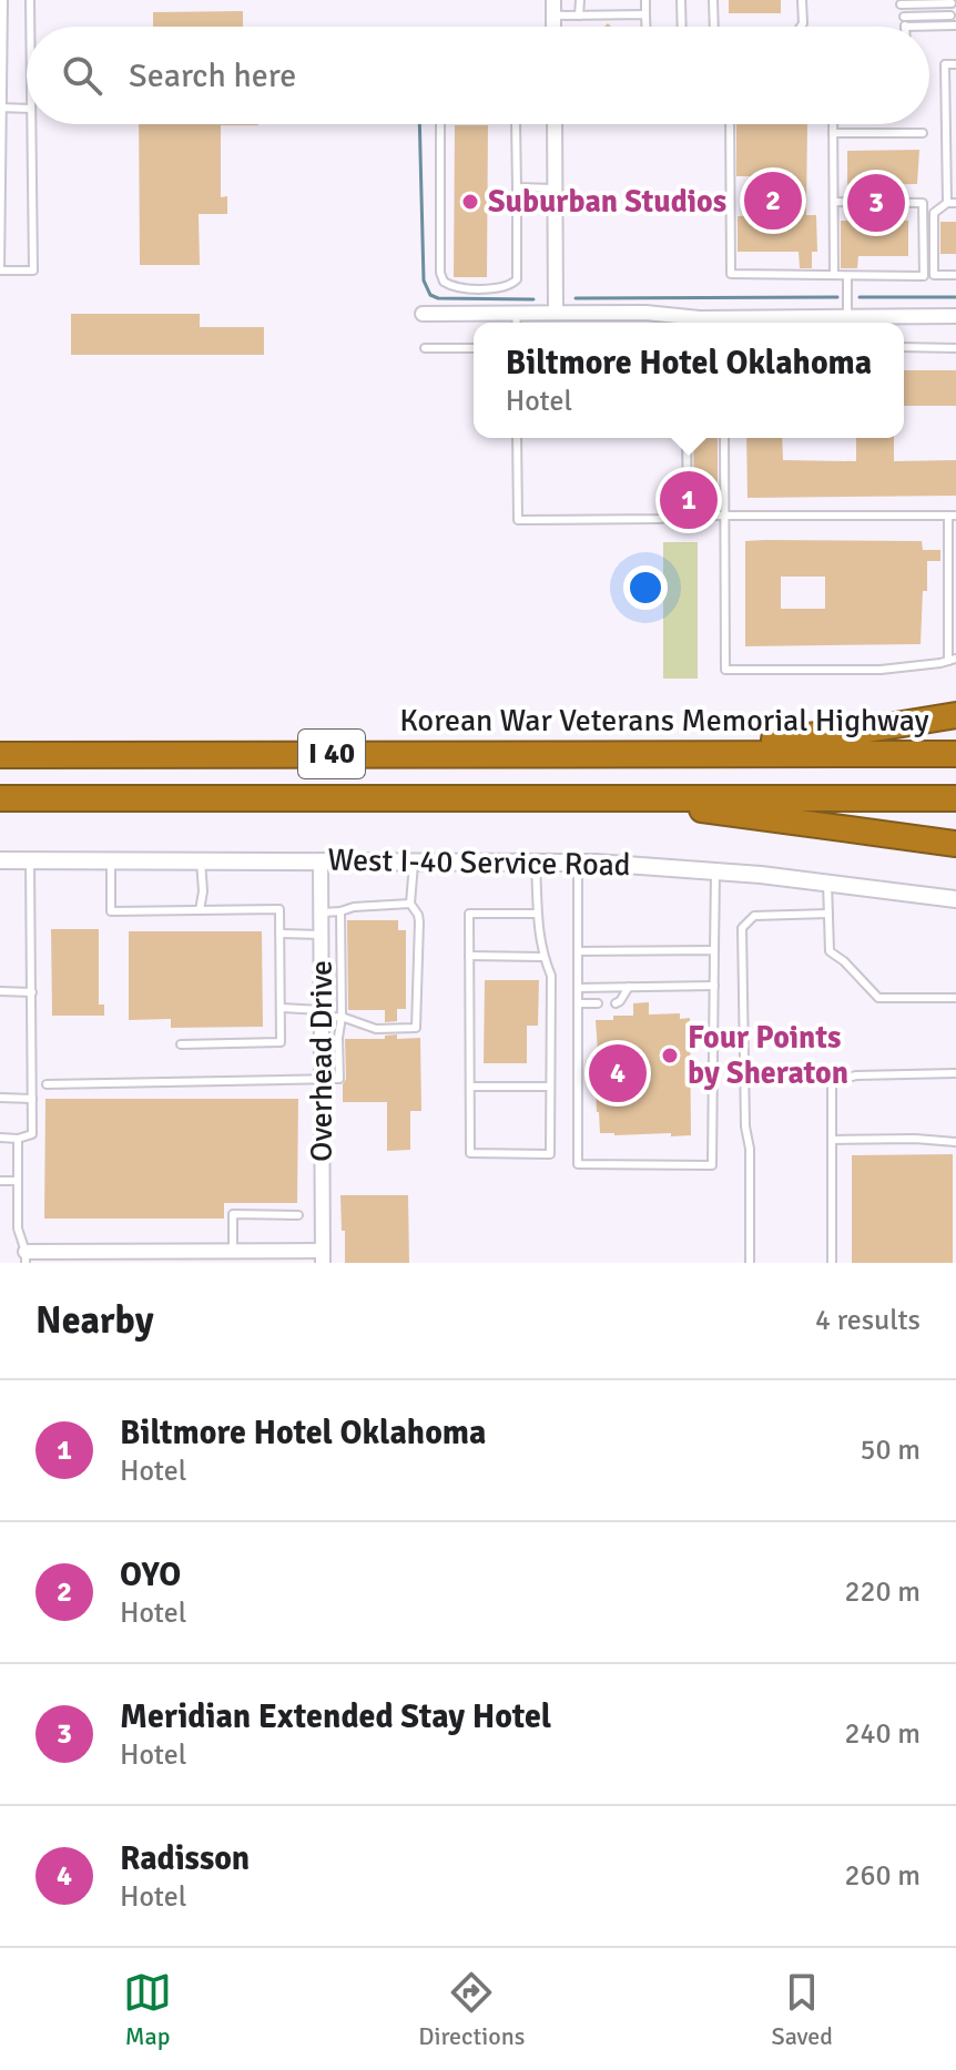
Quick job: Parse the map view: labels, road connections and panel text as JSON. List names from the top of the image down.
{
  "streets": {
    "highway": ["Korean War Veterans Memorial Highway", "I 40"],
    "street": ["West I-40 Service Road", "Overhead Drive"]
  },
  "crossings": [
    ["West I-40 Service Road", "Overhead Drive"]
  ],
  "places": ["Suburban Studios", "Four Points by Sheraton"],
  "page": {
    "search": "Search here",
    "pins": [
      "2",
      "3",
      "1",
      "4"
    ],
    "popup": ["Biltmore Hotel Oklahoma", "Hotel"],
    "heading": ["Nearby", "4 results"],
    "list": [
      {
        "mark": "1",
        "name": "Biltmore Hotel Oklahoma",
        "note": "Hotel",
        "value": "50 m"
      },
      {
        "mark": "2",
        "name": "OYO",
        "note": "Hotel",
        "value": "220 m"
      },
      {
        "mark": "3",
        "name": "Meridian Extended Stay Hotel",
        "note": "Hotel",
        "value": "240 m"
      },
      {
        "mark": "4",
        "name": "Radisson",
        "note": "Hotel",
        "value": "260 m"
      }
    ],
    "nav": ["Map", "Directions", "Saved"]
  }
}
